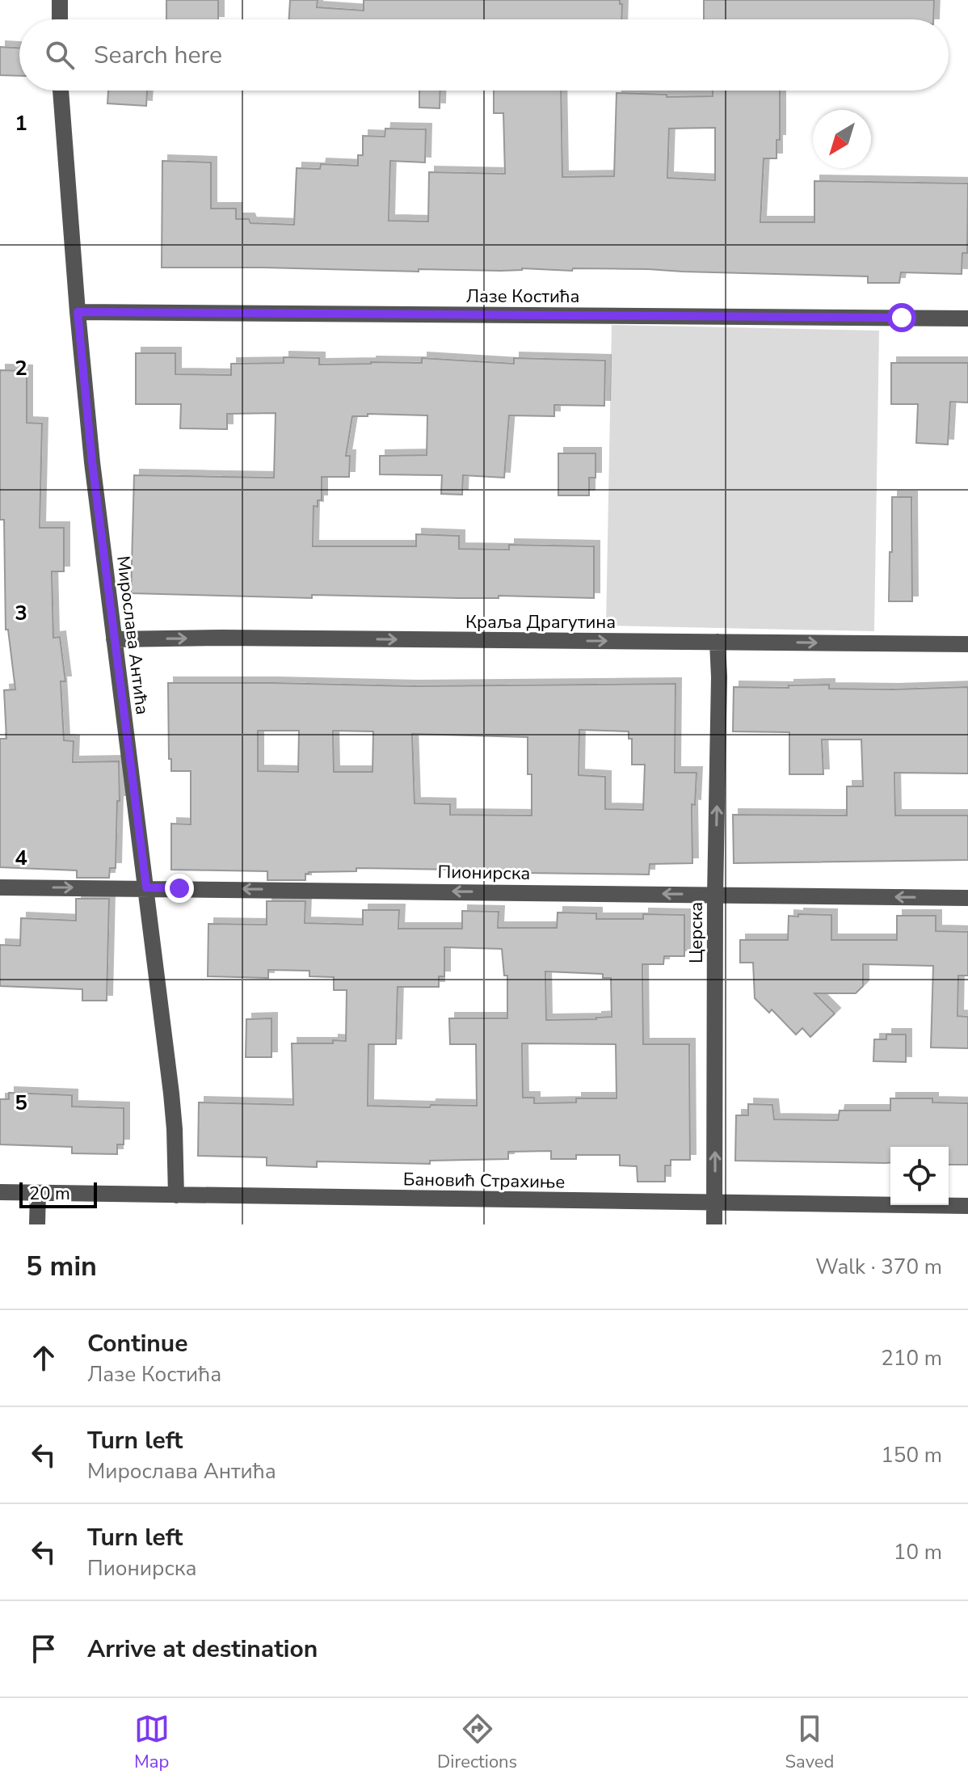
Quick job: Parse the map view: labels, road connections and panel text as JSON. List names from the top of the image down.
{
  "streets": {
    "street": [
      "Лазе Костића",
      "Краља Драгутина",
      "Мирослава Антића",
      "Пионирска",
      "Церска",
      "Бановић Страхиње"
    ]
  },
  "crossings": [
    ["Лазе Костића", "Мирослава Антића"],
    ["Краља Драгутина", "Мирослава Антића"],
    ["Краља Драгутина", "Церска"],
    ["Мирослава Антића", "Пионирска"],
    ["Мирослава Антића", "Бановић Страхиње"],
    ["Пионирска", "Церска"],
    ["Церска", "Бановић Страхиње"]
  ],
  "one_way": ["Краља Драгутина", "Церска"],
  "scale_bar": "20 m",
  "north": "bottom left",
  "page": {
    "search": "Search here",
    "scale": "20 m",
    "heading": ["5 min", "Walk · 370 m"],
    "list": [
      ["Continue", "Лазе Костића", "210 m"],
      ["Turn left", "Мирослава Антића", "150 m"],
      ["Turn left", "Пионирска", "10 m"],
      "Arrive at destination"
    ],
    "nav": ["Map", "Directions", "Saved"]
  },
  "grid": {
    "rows": [
      "1",
      "2",
      "3",
      "4",
      "5"
    ]
  }
}
